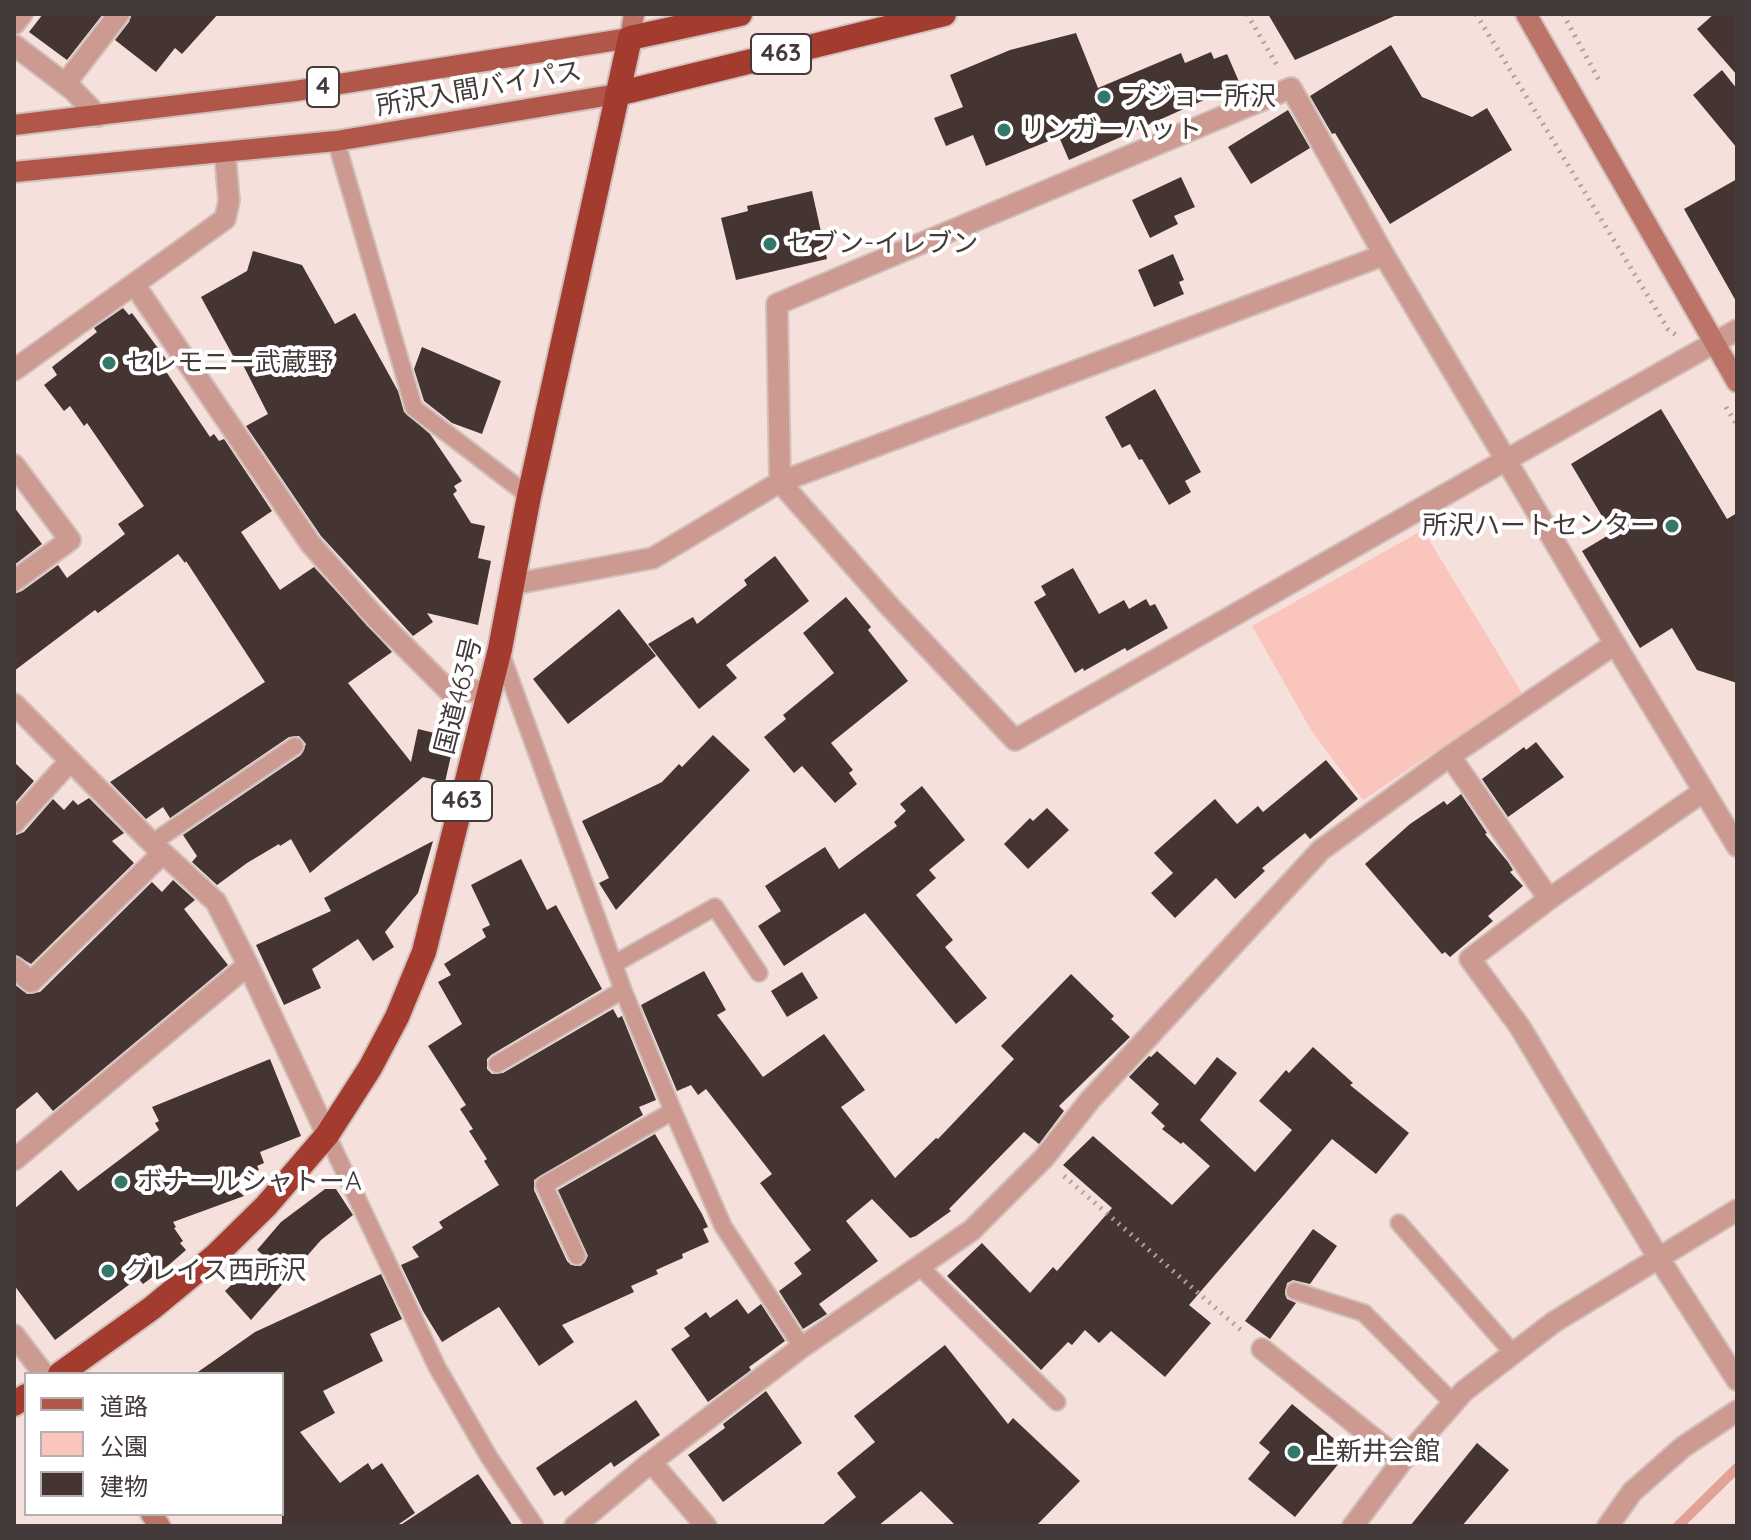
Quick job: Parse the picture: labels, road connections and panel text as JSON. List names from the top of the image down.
{
  "streets": {
    "highway": ["463", "所沢入間バイパス", "国道463号"],
    "main road": ["4"]
  },
  "crossings": [
    ["所沢入間バイパス", "国道463号"]
  ],
  "places": [
    "プジョー所沢",
    "リンガーハット",
    "セブン-イレブン",
    "セレモニー武蔵野",
    "所沢ハートセンター",
    "ボナールシャトーA",
    "グレイス西所沢",
    "上新井会館"
  ],
  "legend": ["道路", "公園", "建物"]
}
